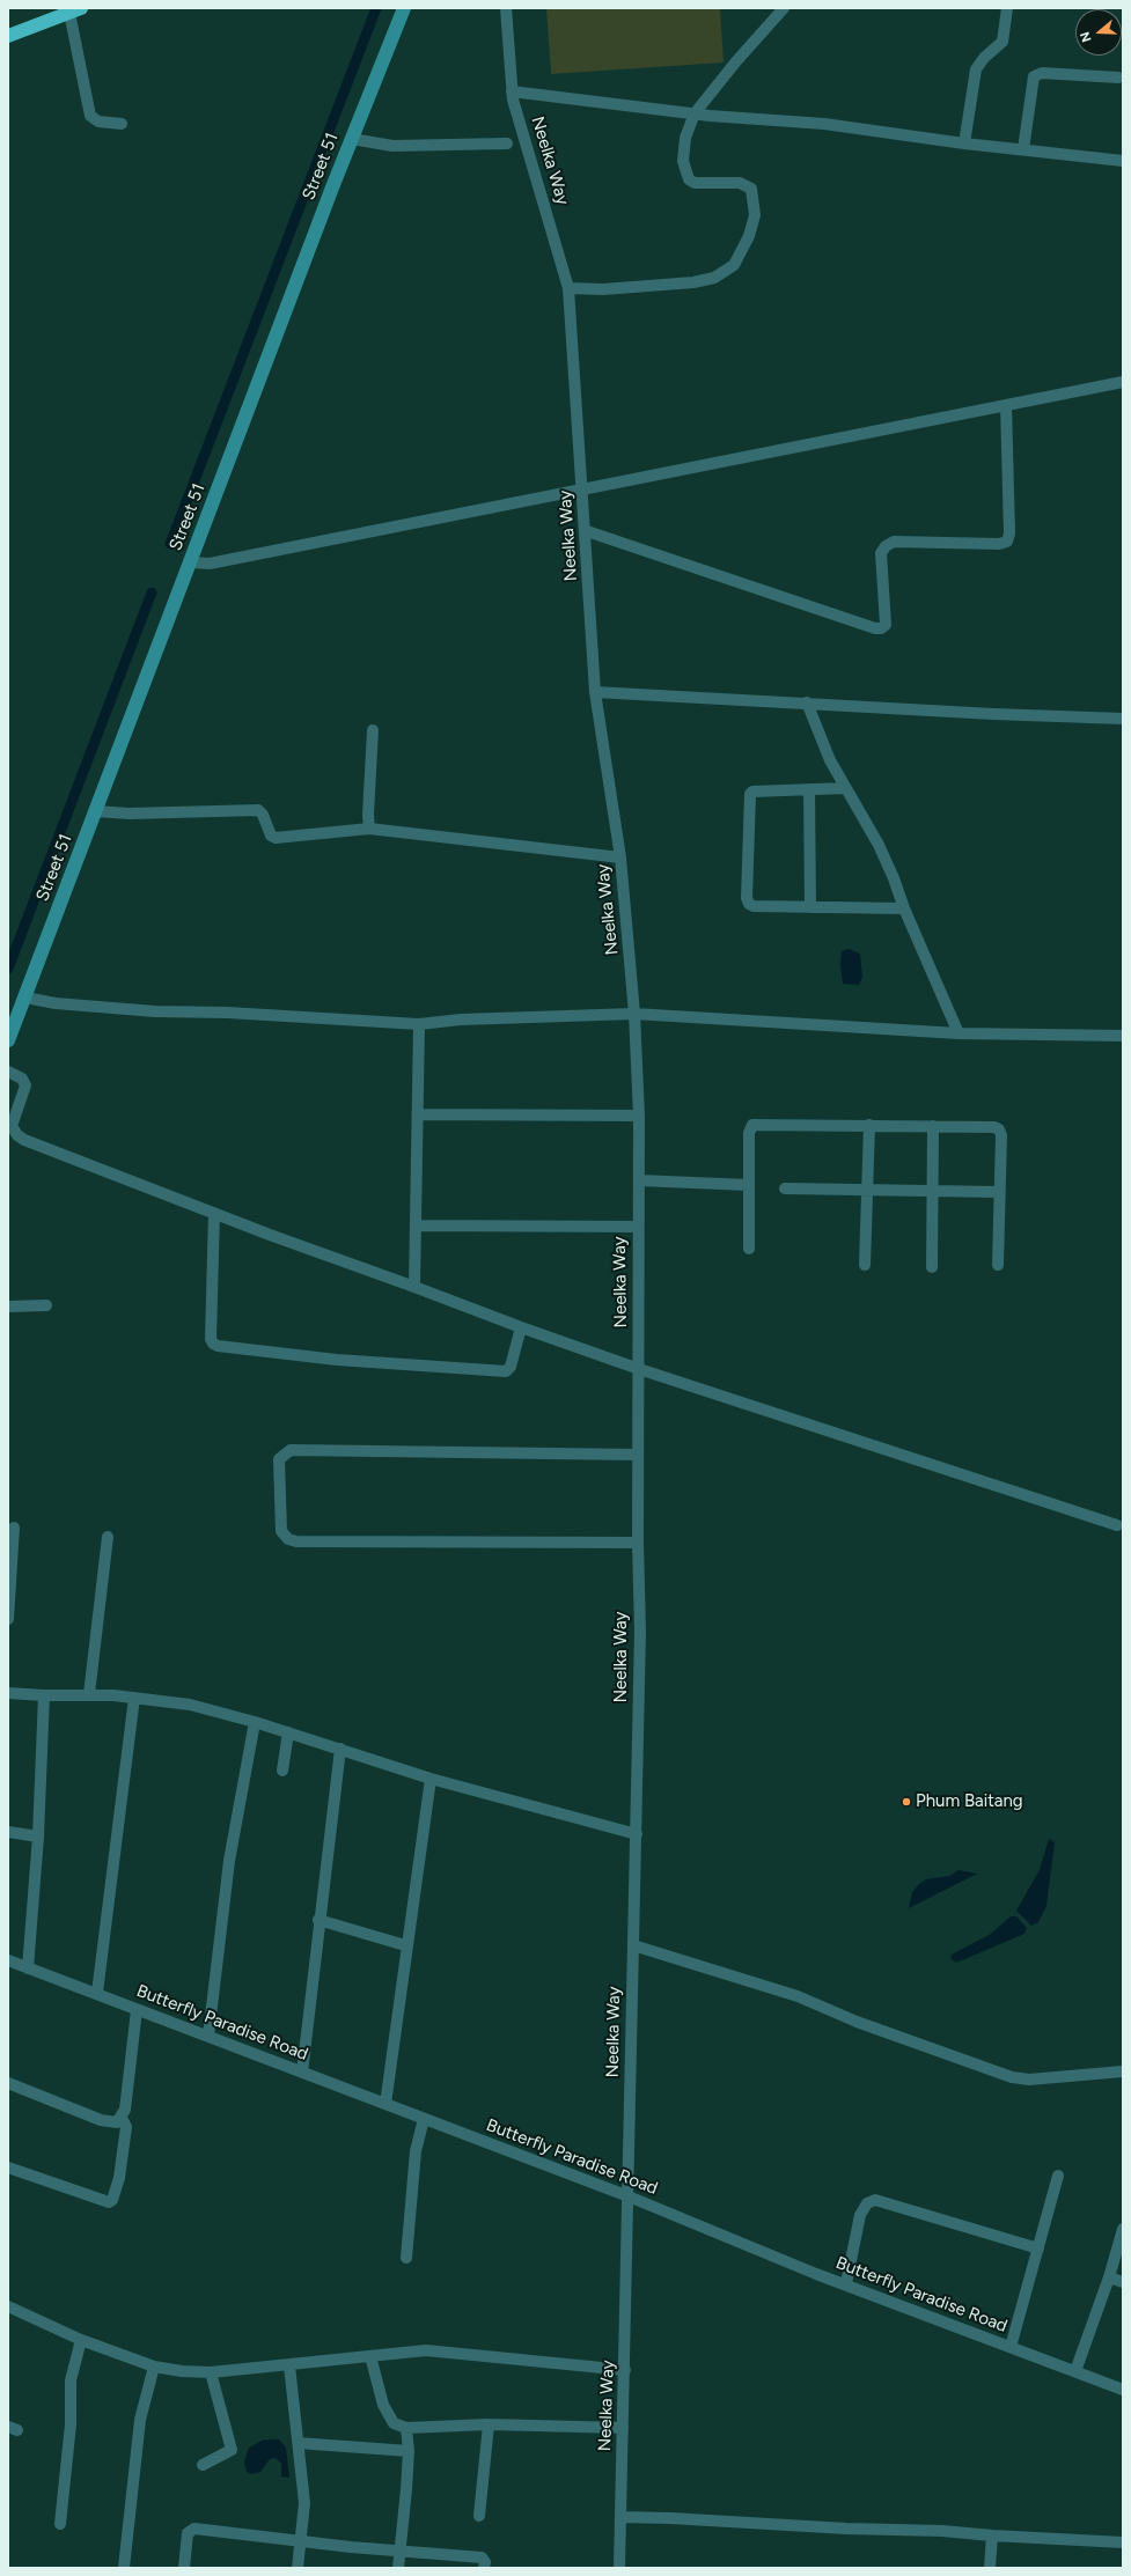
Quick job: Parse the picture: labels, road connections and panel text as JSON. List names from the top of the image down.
{
  "streets": {
    "main road": ["Street 51"],
    "street": ["Neelka Way", "Butterfly Paradise Road"]
  },
  "crossings": [
    ["Neelka Way", "Butterfly Paradise Road"]
  ],
  "places": ["Phum Baitang"],
  "north": "left"
}
